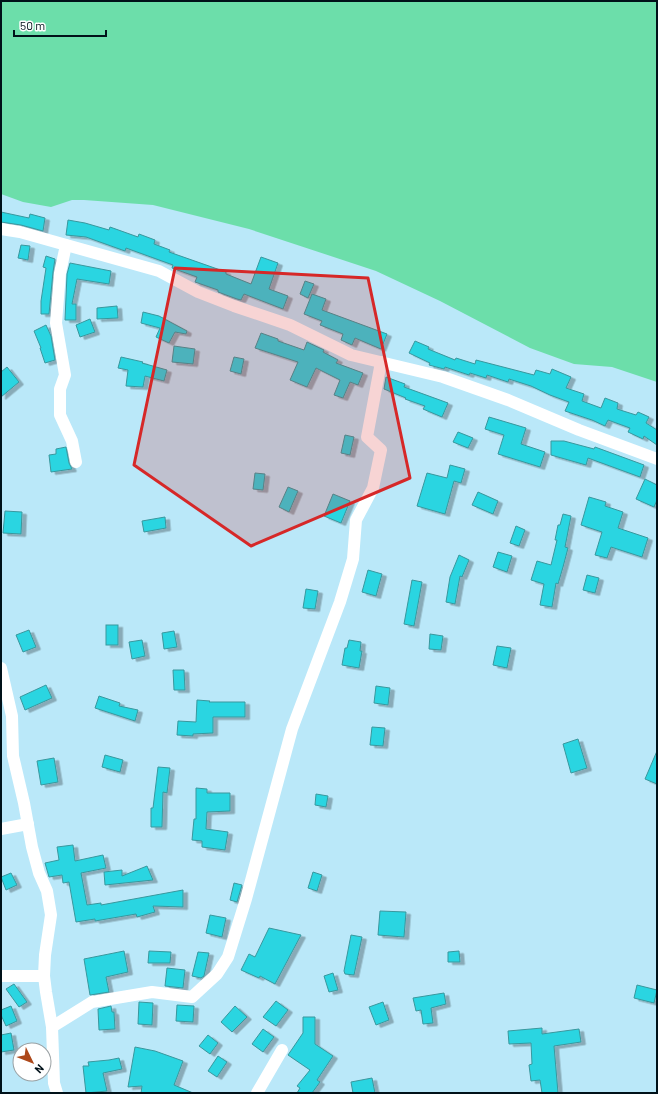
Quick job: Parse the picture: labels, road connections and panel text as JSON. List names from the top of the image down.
{
  "scale_bar": "50 m",
  "north": "bottom right"
}
